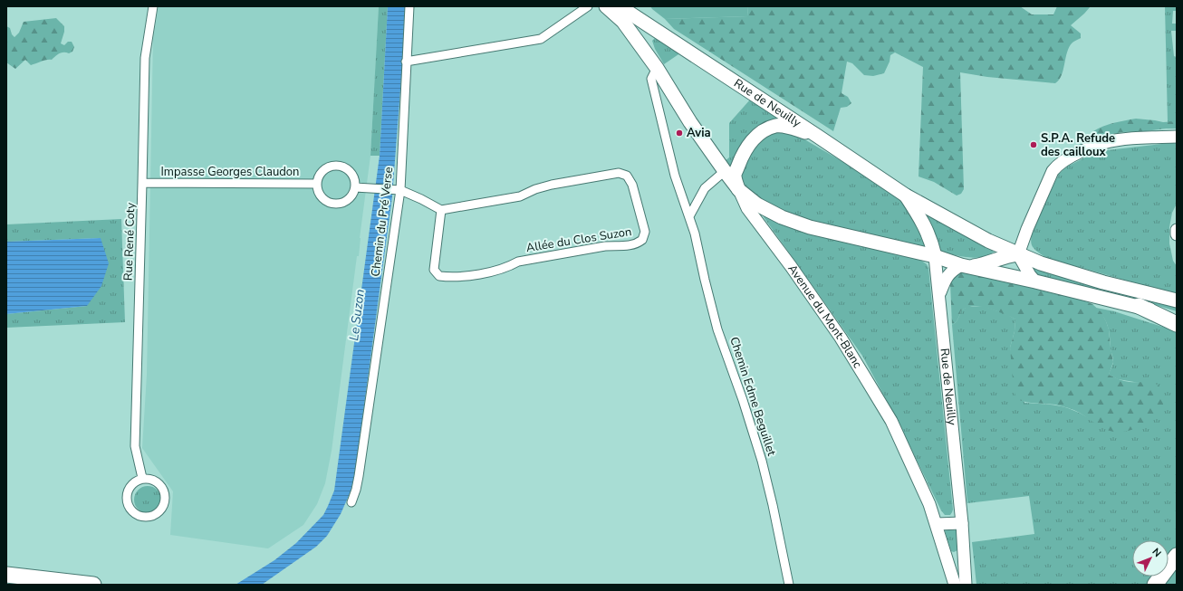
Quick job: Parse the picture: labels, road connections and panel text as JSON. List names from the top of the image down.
{
  "streets": {
    "main road": ["Rue de Neuilly", "Avenue du Mont-Blanc"],
    "street": [
      "Impasse Georges Claudon",
      "Chemin du Pré Verse",
      "Allée du Clos Suzon",
      "Rue René Coty",
      "Chemin Edme Beguillet"
    ]
  },
  "crossings": [
    ["Impasse Georges Claudon", "Rue René Coty"],
    ["Avenue du Mont-Blanc", "Chemin Edme Beguillet"]
  ],
  "water": ["Le Suzon"],
  "places": ["Avia", "S.P.A. Refude des cailloux"],
  "north": "top right"
}
